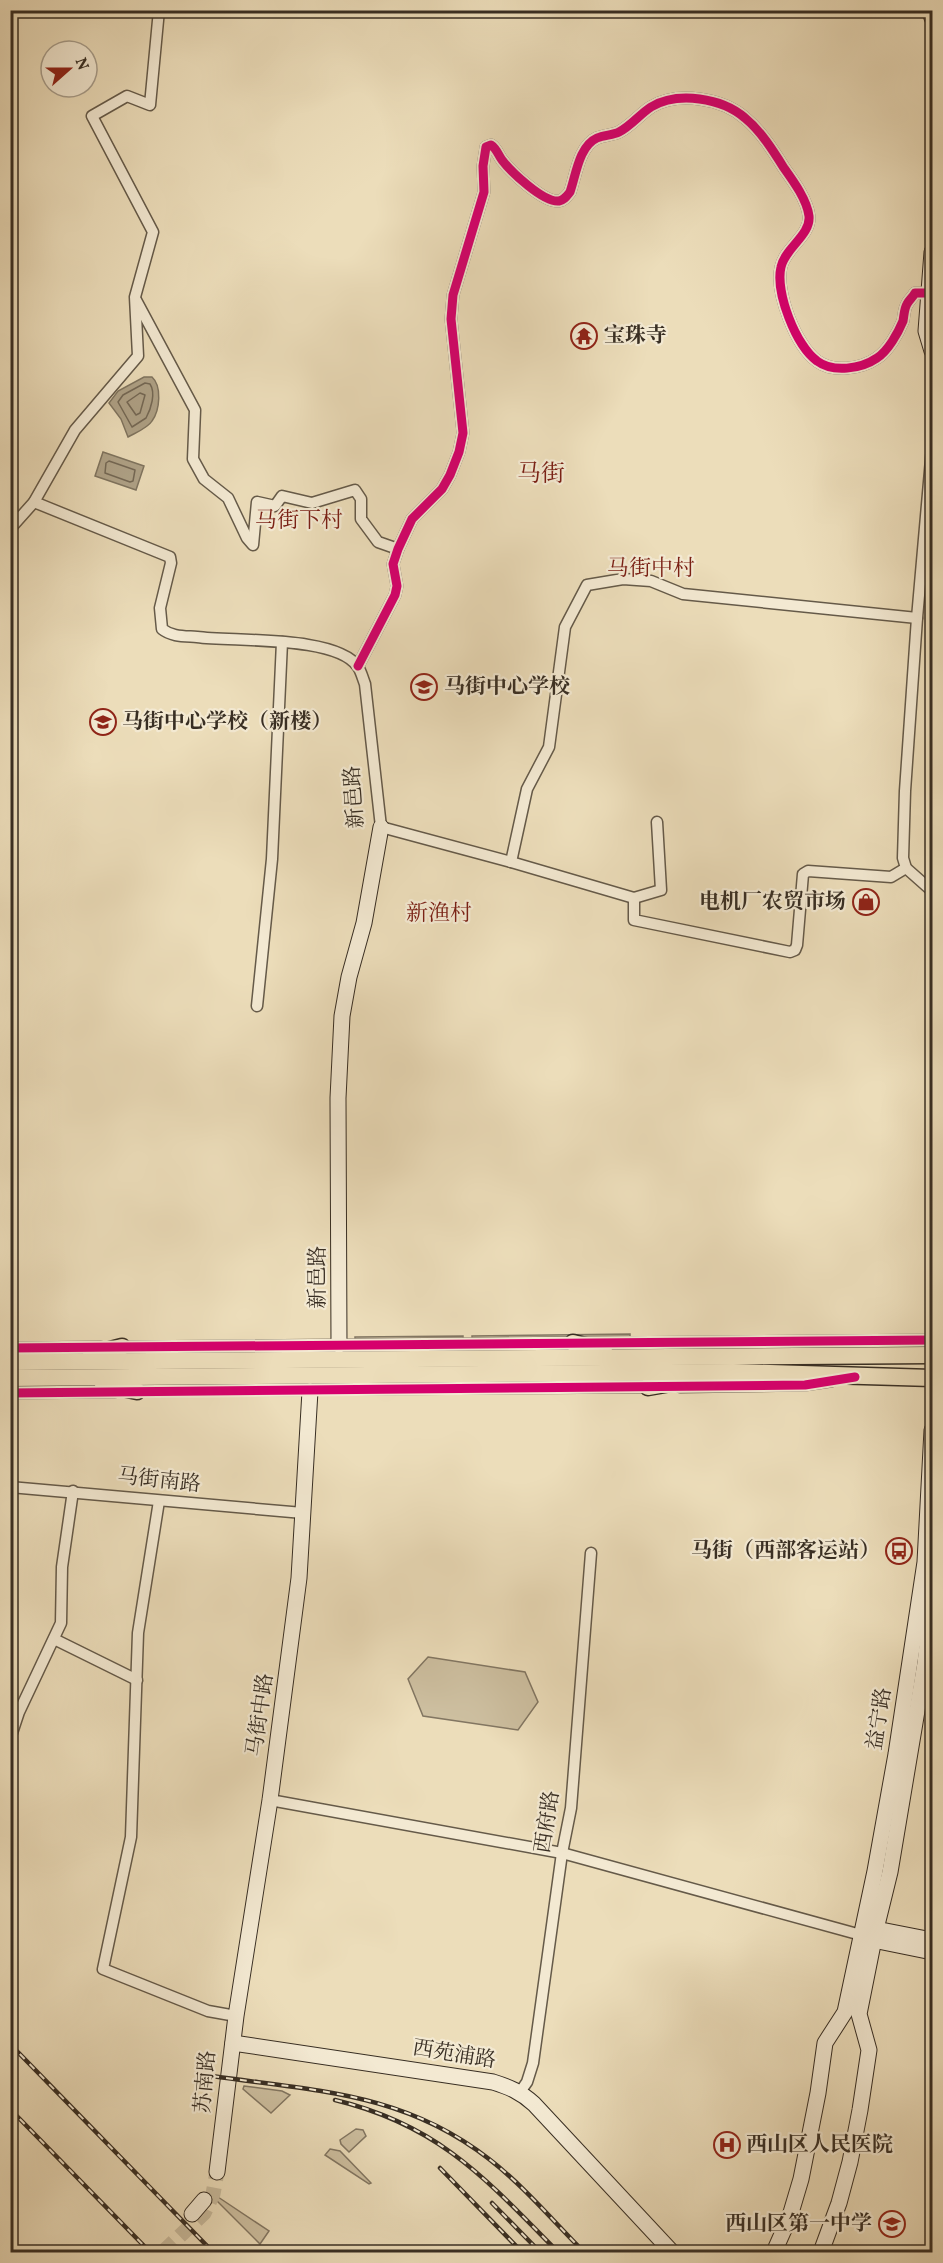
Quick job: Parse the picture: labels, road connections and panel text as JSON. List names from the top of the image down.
{
  "streets": {
    "street": [
      "新邑路",
      "马街南路",
      "马街中路",
      "益宁路",
      "西府路",
      "西苑浦路",
      "苏南路"
    ]
  },
  "crossings": [
    ["马街南路", "马街中路"],
    ["马街中路", "西苑浦路"],
    ["马街中路", "苏南路"],
    ["西府路", "西苑浦路"],
    ["西苑浦路", "苏南路"]
  ],
  "districts": [
    "马街",
    "马街下村",
    "马街中村",
    "新渔村"
  ],
  "places": {
    "temple": ["宝珠寺"],
    "school or university": ["马街中心学校", "马街中心学校（新楼）", "西山区第一中学"],
    "shop": ["电机厂农贸市场"],
    "bus stop": ["马街（西部客运站）"],
    "hospital": ["西山区人民医院"]
  },
  "north": "right"
}
